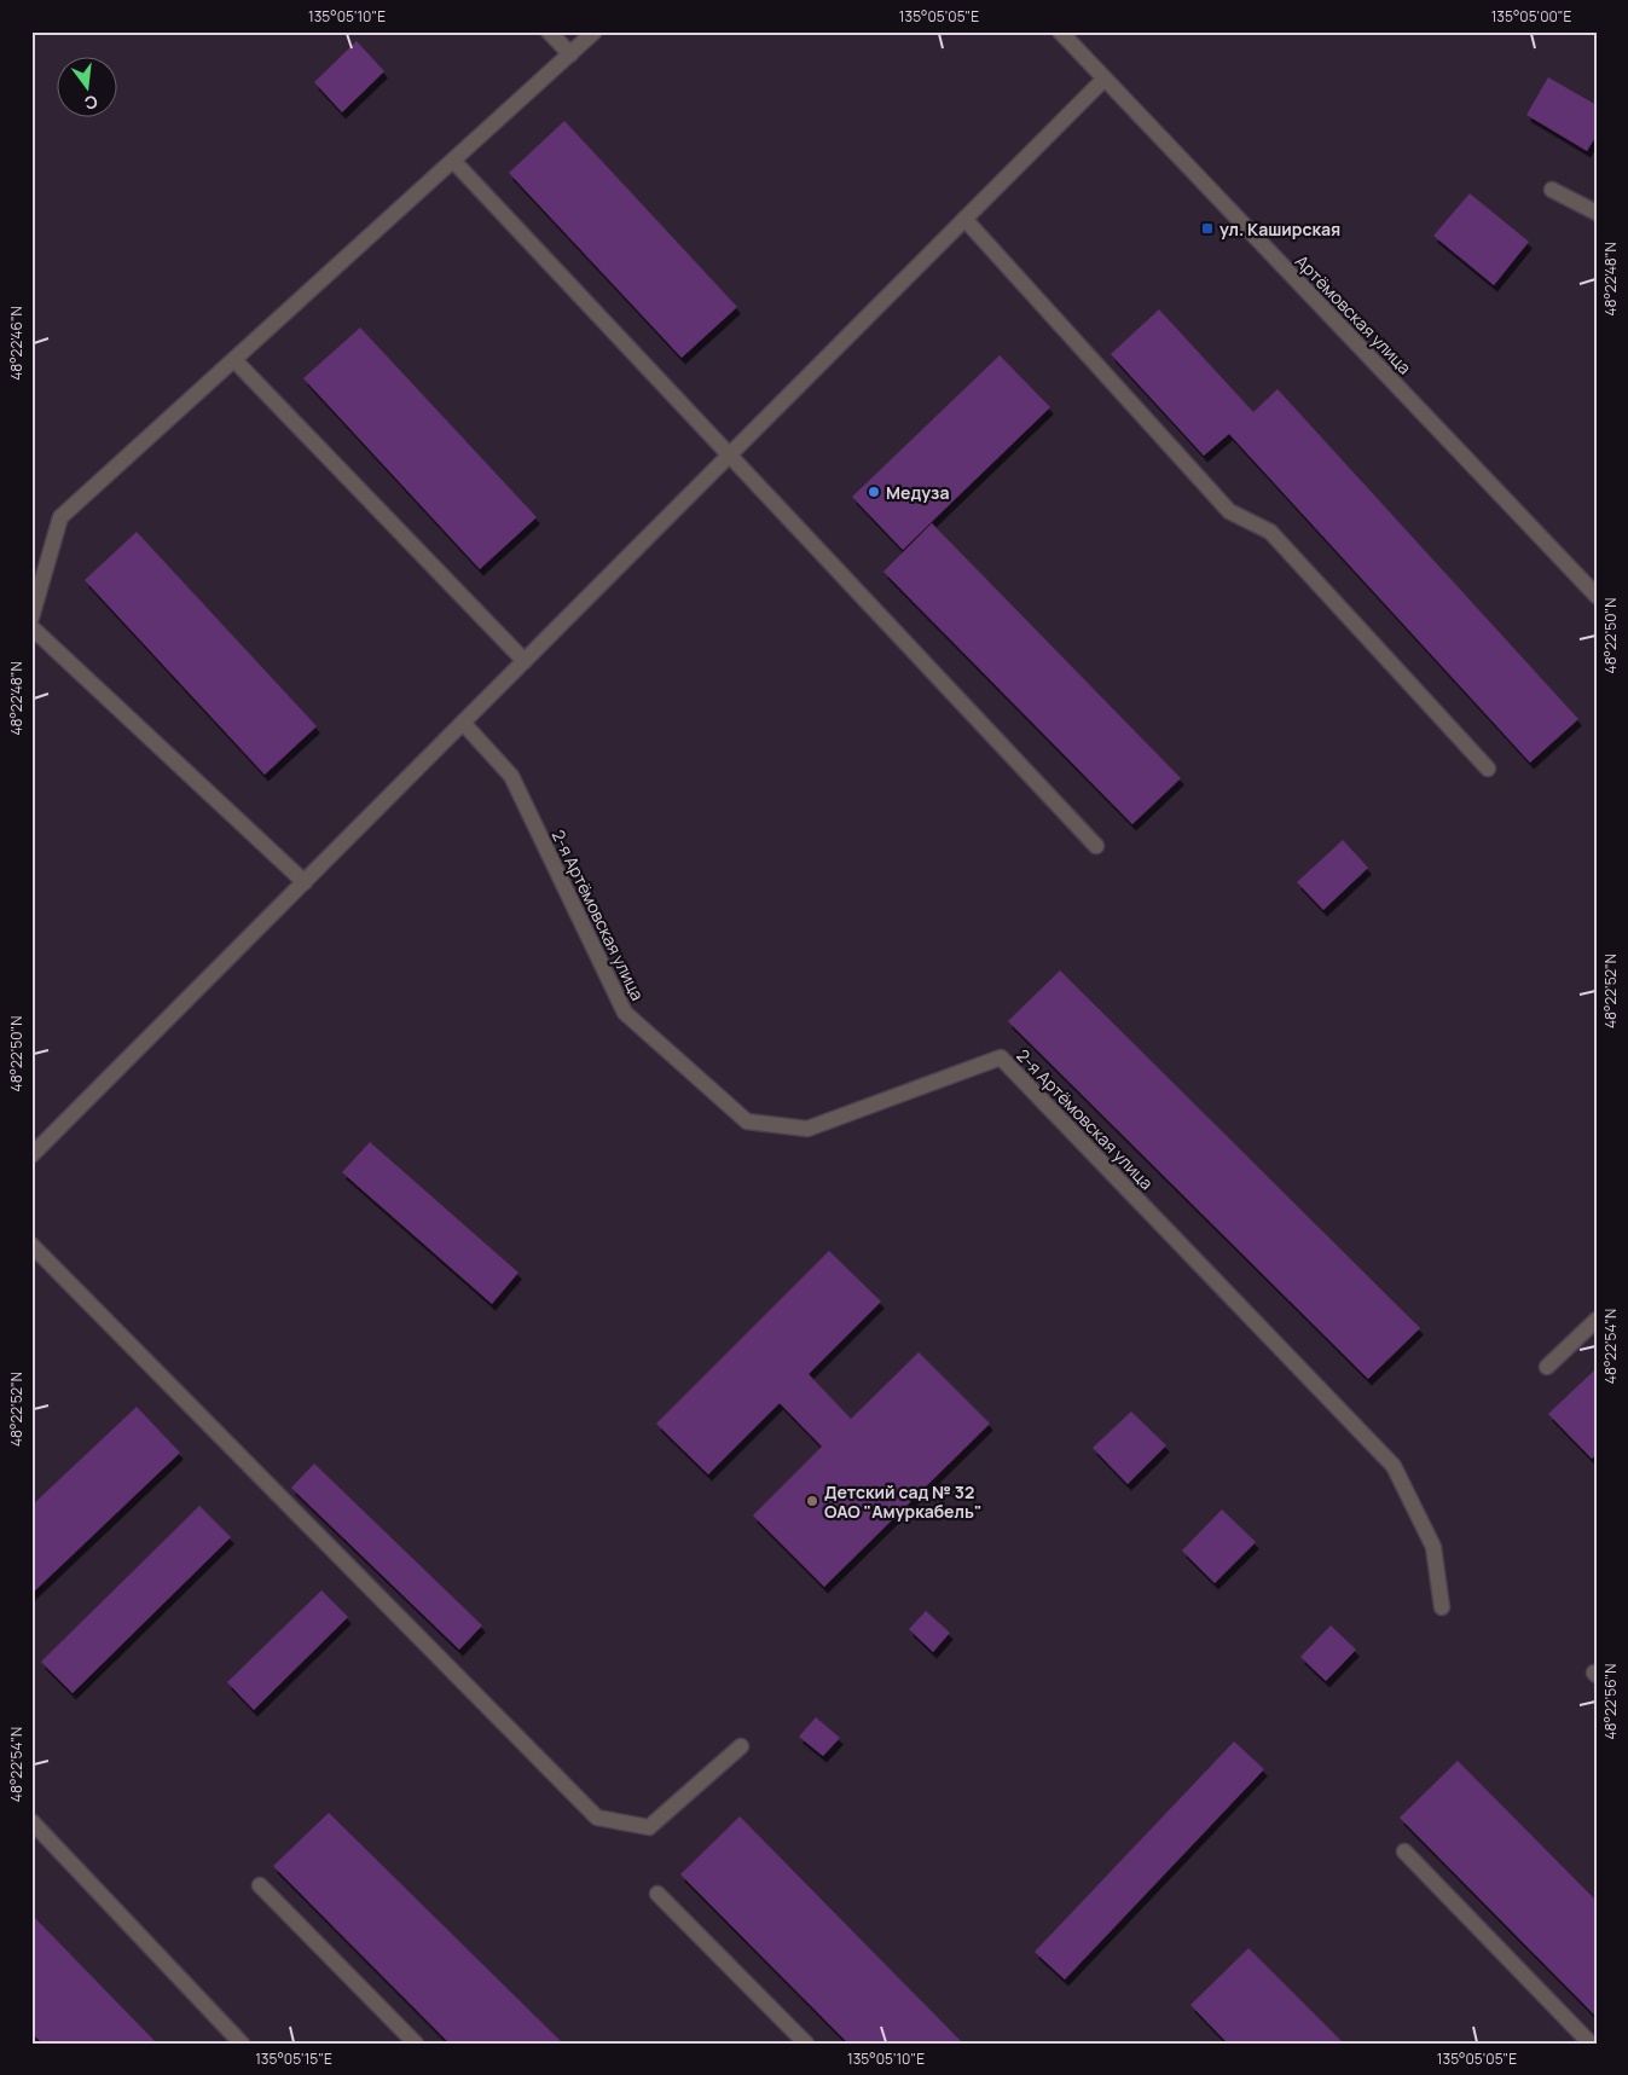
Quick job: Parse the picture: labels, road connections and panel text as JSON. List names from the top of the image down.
{
  "streets": {
    "street": ["Артёмовская улица", "2-я Артёмовская улица"]
  },
  "places": {
    "transit": ["ул. Каширская"],
    "other": ["Медуза", "Детский сад № 32 ОАО \"Амуркабель\""]
  },
  "north": "bottom",
  "coordinates": [
    "135°05'10\"E",
    "135°05'05\"E",
    "135°05'00\"E",
    "48°22'48\"N",
    "48°22'46\"N",
    "48°22'50\"N",
    "48°22'52\"N",
    "48°22'54\"N",
    "48°22'56\"N",
    "135°05'15\"E"
  ]
}
